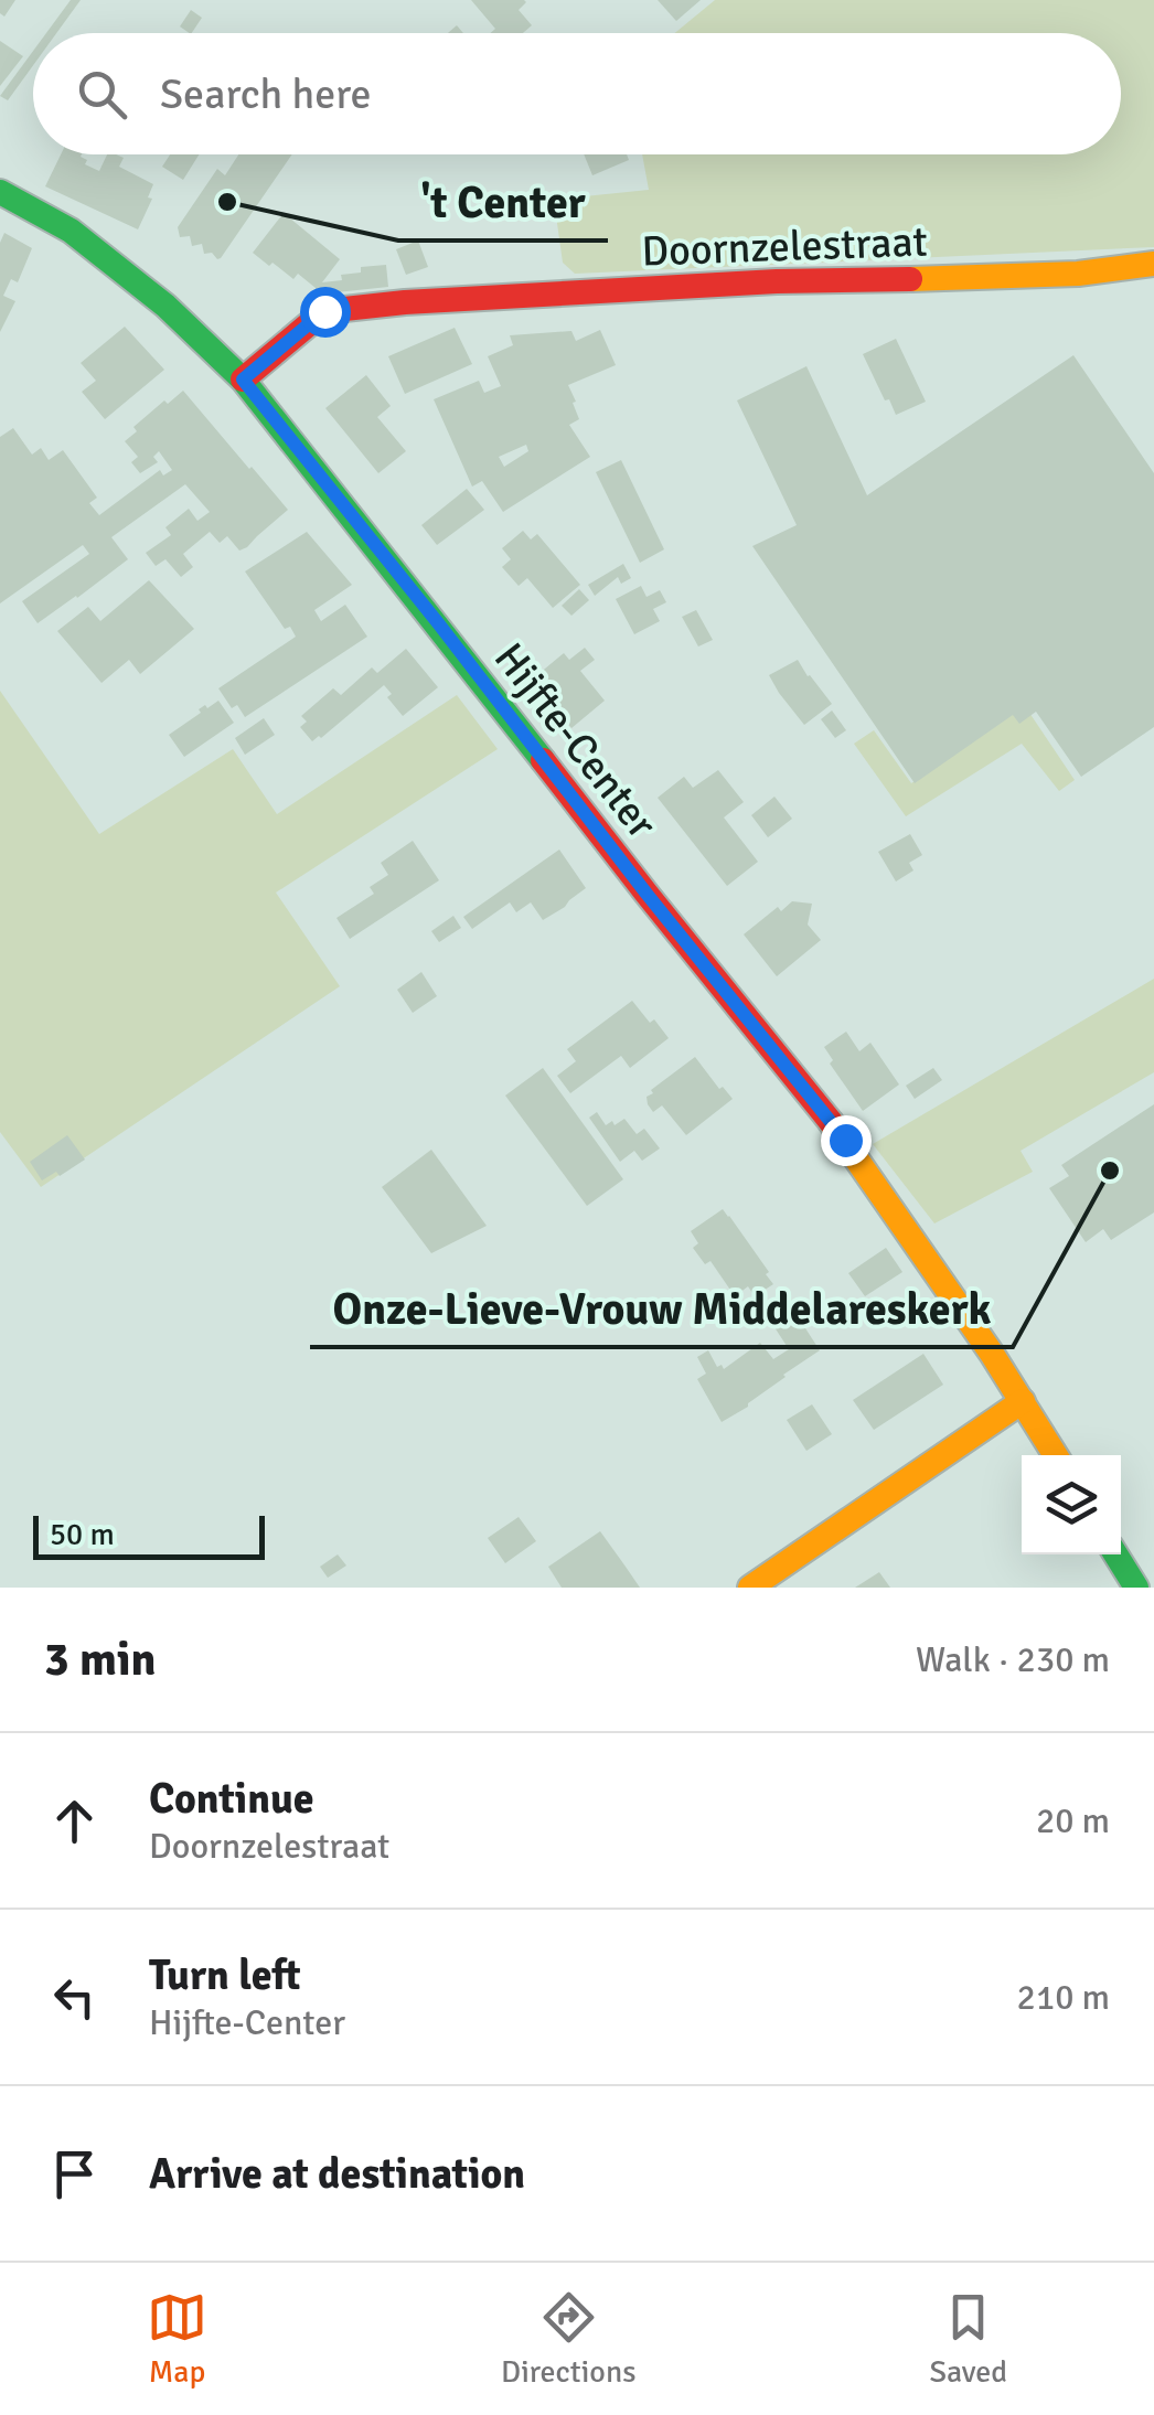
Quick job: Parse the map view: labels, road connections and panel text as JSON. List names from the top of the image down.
{
  "streets": {
    "street": ["Doornzelestraat", "Hijfte-Center"]
  },
  "crossings": [
    ["Doornzelestraat", "Hijfte-Center"]
  ],
  "places": ["'t Center", "Onze-Lieve-Vrouw Middelareskerk"],
  "scale_bar": "50 m",
  "page": {
    "search": "Search here",
    "scale": "50 m",
    "heading": ["3 min", "Walk · 230 m"],
    "list": [
      ["Continue", "Doornzelestraat", "20 m"],
      ["Turn left", "Hijfte-Center", "210 m"],
      "Arrive at destination"
    ],
    "nav": ["Map", "Directions", "Saved"]
  }
}
